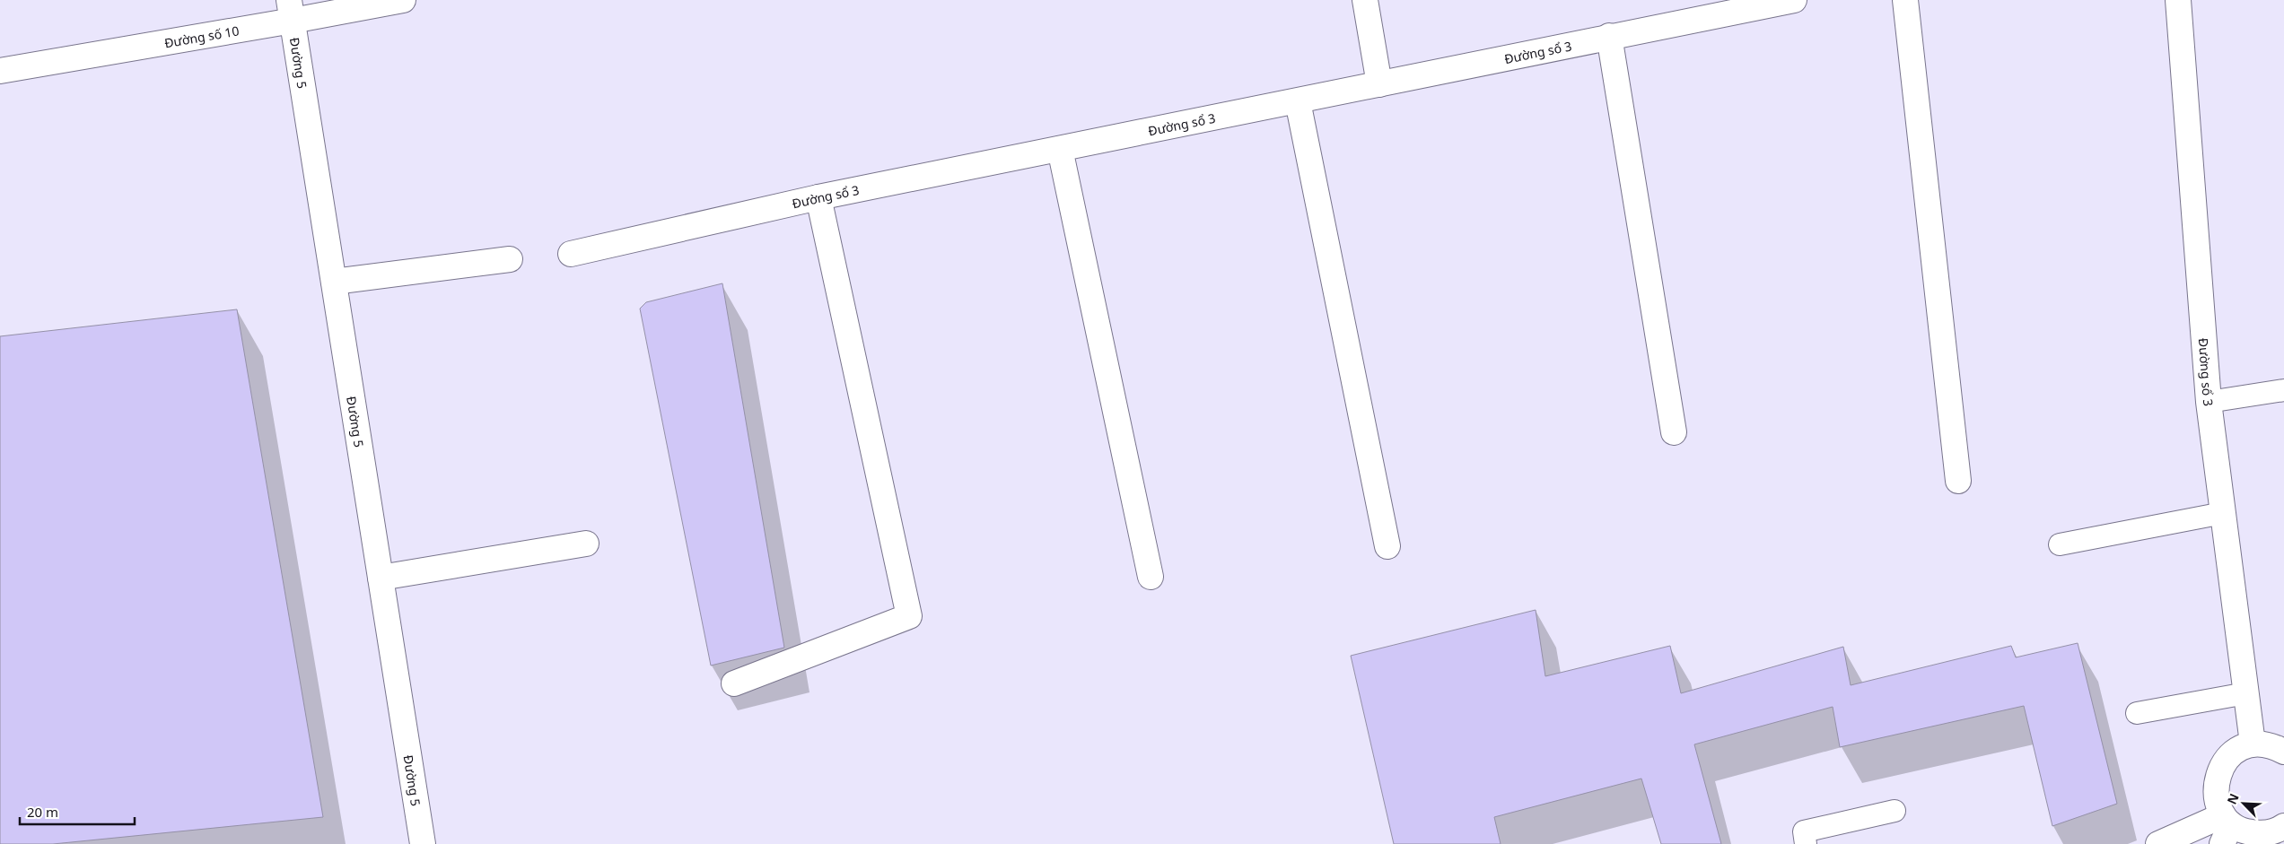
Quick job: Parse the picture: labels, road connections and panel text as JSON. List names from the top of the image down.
{
  "streets": {
    "street": ["Đường số 10", "Đường sổ 3", "Đường 5"]
  },
  "crossings": [
    ["Đường số 10", "Đường 5"]
  ],
  "scale_bar": "20 m",
  "north": "top left"
}
